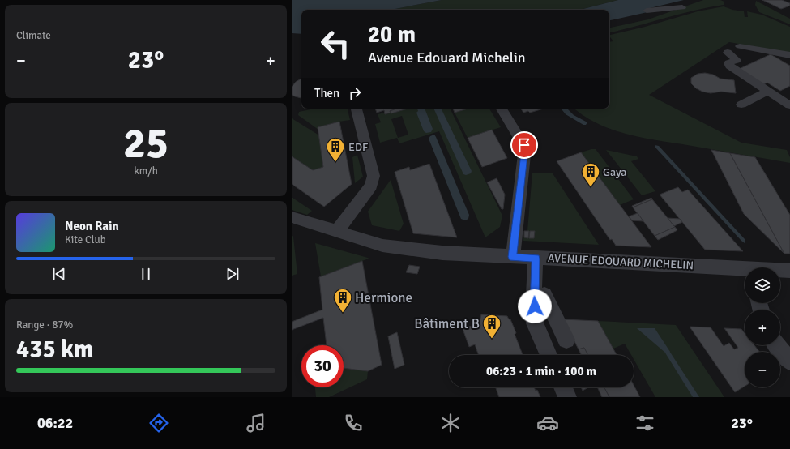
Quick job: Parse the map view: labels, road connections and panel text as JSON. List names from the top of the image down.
{
  "streets": {
    "street": ["AVENUE EDOUARD MICHELIN"]
  },
  "places": {
    "building": [
      "EDF",
      "Gaya",
      "Hermione",
      "Bâtiment B"
    ]
  },
  "page": {
    "tile": [
      "Climate",
      ["25", "km/h"],
      ["Range · 87%", "435 km"]
    ],
    "turn": ["20 m", "Avenue Edouard Michelin"],
    "heat": ["−", "23°", "+"],
    "then": "Then",
    "song": ["Neon Rain", "Kite Club"],
    "map_buttons": ["+", "−"],
    "limit": "30",
    "trip": "06:23 · 1 min · 100 m",
    "tabs": ["06:22", "23°"]
  }
}
